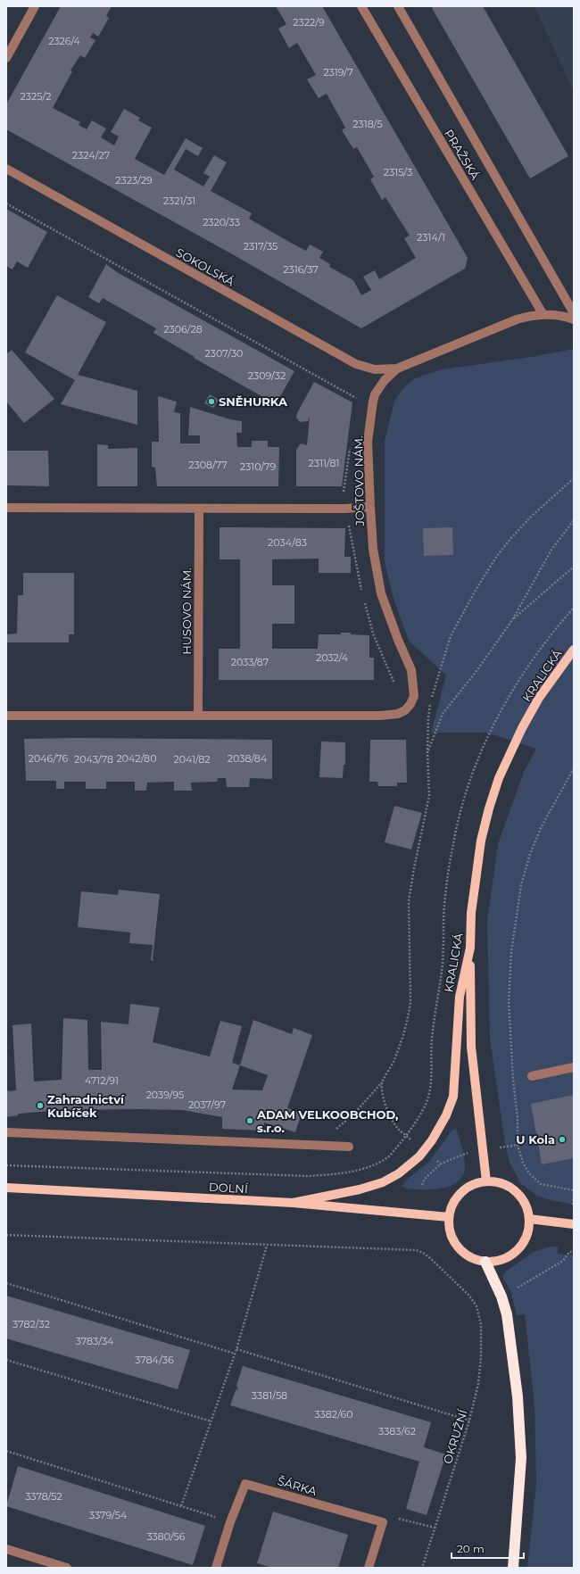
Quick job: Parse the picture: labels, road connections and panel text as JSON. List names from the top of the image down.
{
  "streets": {
    "main road": ["KRALICKÁ", "DOLNÍ"],
    "street": [
      "PRAŽSKÁ",
      "SOKOLSKÁ",
      "JOŠTOVO NÁM.",
      "HUSOVO NÁM.",
      "ŠÁRKA"
    ],
    "path": ["OKRUŽNÍ"]
  },
  "crossings": [
    ["PRAŽSKÁ", "JOŠTOVO NÁM."],
    ["SOKOLSKÁ", "JOŠTOVO NÁM."],
    ["JOŠTOVO NÁM.", "HUSOVO NÁM."],
    ["KRALICKÁ", "DOLNÍ"]
  ],
  "places": [
    "SNĚHURKA",
    "Zahradnictví Kubíček",
    "ADAM VELKOOBCHOD, s.r.o.",
    "U Kola"
  ],
  "house_numbers": [
    "2322/9",
    "2326/4",
    "2319/7",
    "2325/2",
    "2318/5",
    "2324/27",
    "2315/3",
    "2323/29",
    "2321/31",
    "2320/33",
    "2314/1",
    "2317/35",
    "2316/37",
    "2306/28",
    "2307/30",
    "2309/32",
    "2311/81",
    "2308/77",
    "2310/79",
    "2034/83",
    "2032/4",
    "2033/87",
    "2046/76",
    "2042/80",
    "2038/84",
    "2043/78",
    "2041/82",
    "4712/91",
    "2039/95",
    "2037/97",
    "3782/32",
    "3783/34",
    "3784/36",
    "3381/58",
    "3382/60",
    "3383/62",
    "3378/52",
    "3379/54",
    "3380/56"
  ],
  "scale_bar": "20 m"
}
